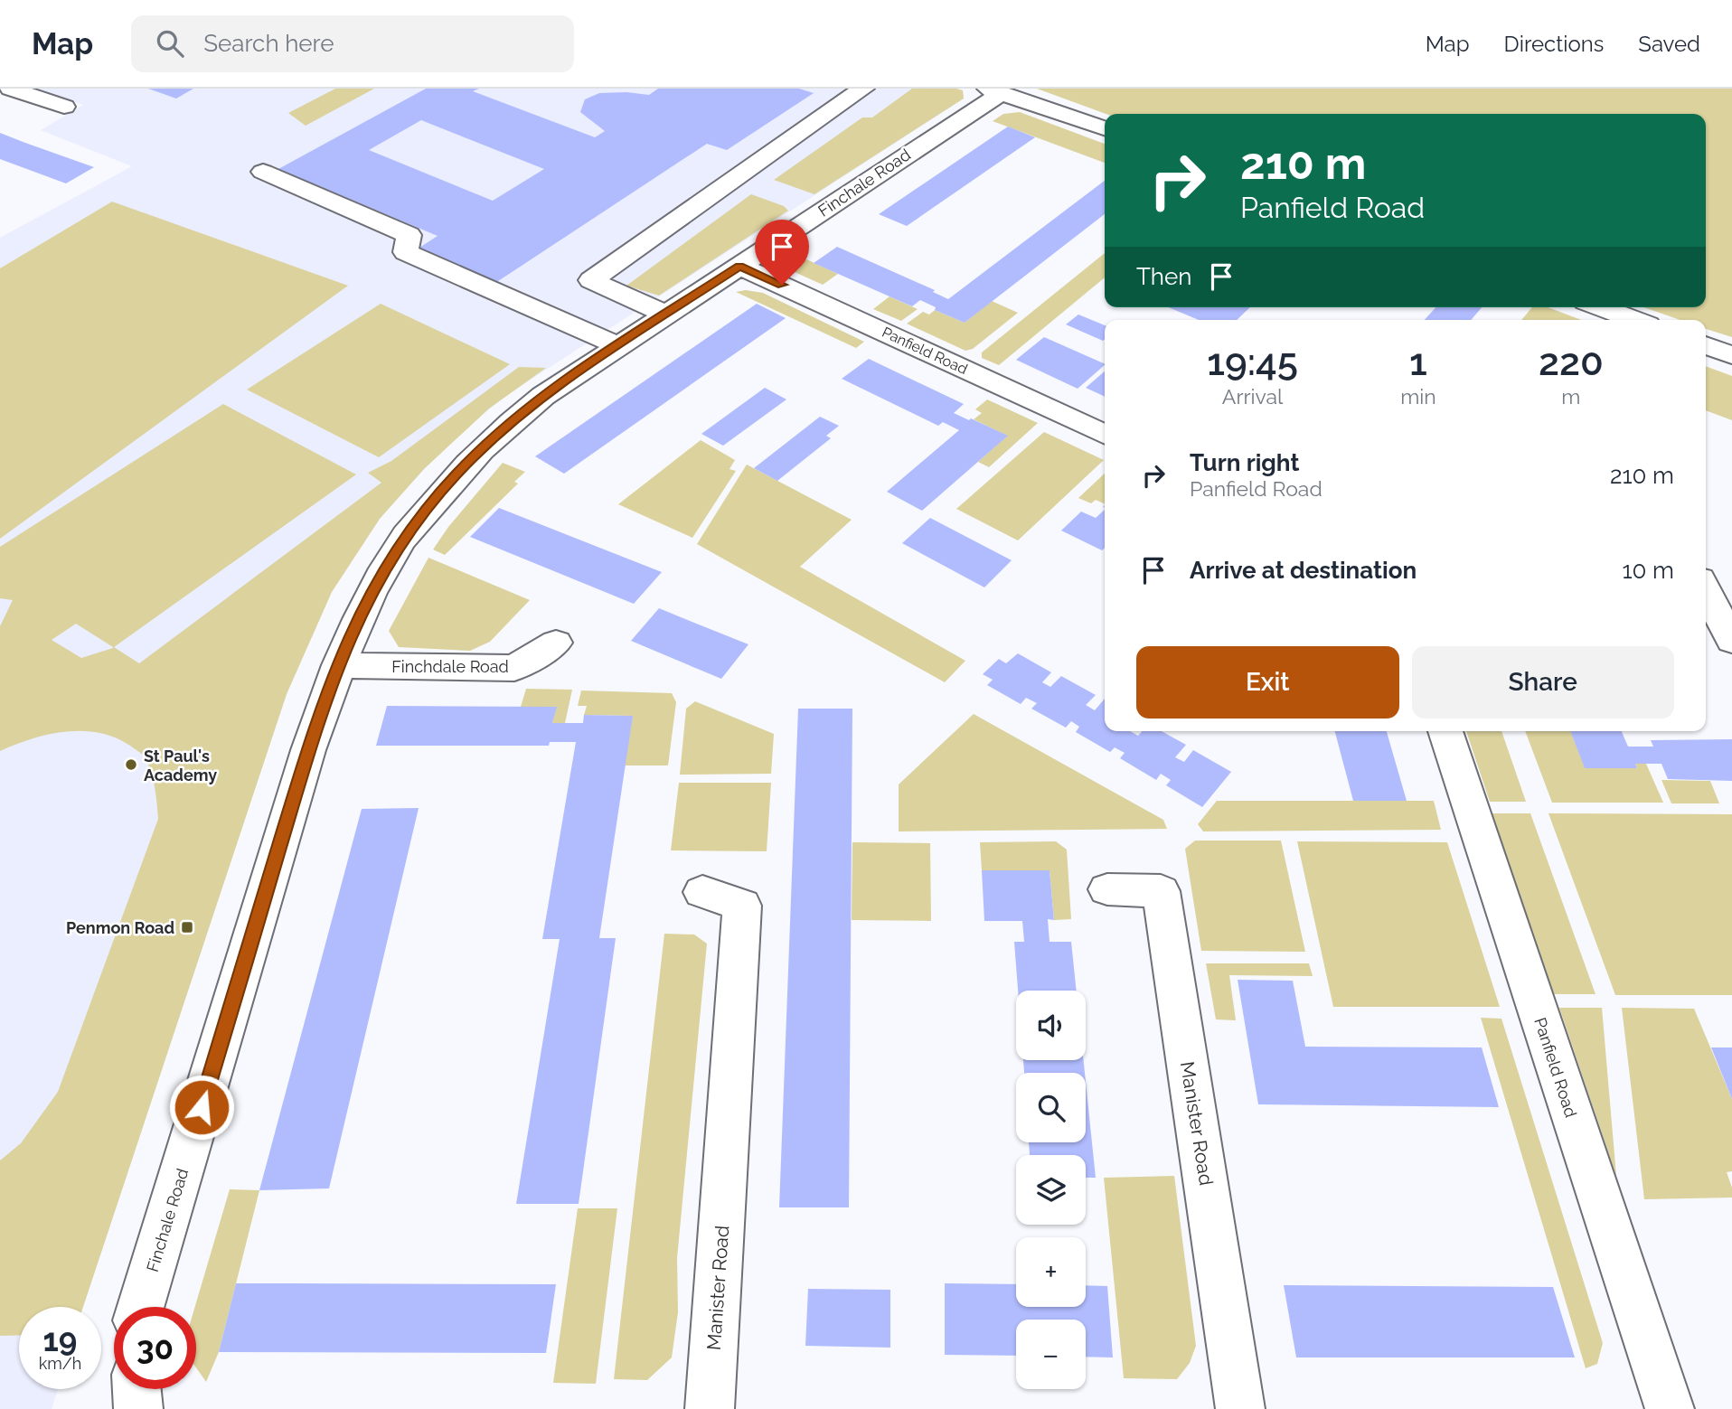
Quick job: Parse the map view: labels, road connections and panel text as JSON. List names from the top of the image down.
{
  "streets": {
    "street": [
      "Finchale Road",
      "Panfield Road",
      "Finchdale Road",
      "Manister Road"
    ]
  },
  "crossings": [
    ["Finchale Road", "Panfield Road"],
    ["Finchale Road", "Finchdale Road"]
  ],
  "places": {
    "other": ["St Paul's Academy"],
    "transit": ["Penmon Road"]
  },
  "page": {
    "header": "Map",
    "search": "Search here",
    "nav": ["Map", "Directions", "Saved"],
    "turn": ["210 m", "Panfield Road"],
    "then": "Then",
    "eta": [
      "19:45",
      "Arrival",
      "1",
      "min",
      "220",
      "m"
    ],
    "list": [
      {
        "name": "Turn right",
        "note": "Panfield Road",
        "value": "210 m"
      },
      {
        "name": "Arrive at destination",
        "value": "10 m"
      }
    ],
    "buttons": ["Exit", "Share"],
    "map_buttons": ["+", "−"],
    "speed": "19 km/h",
    "limit": "30"
  }
}
